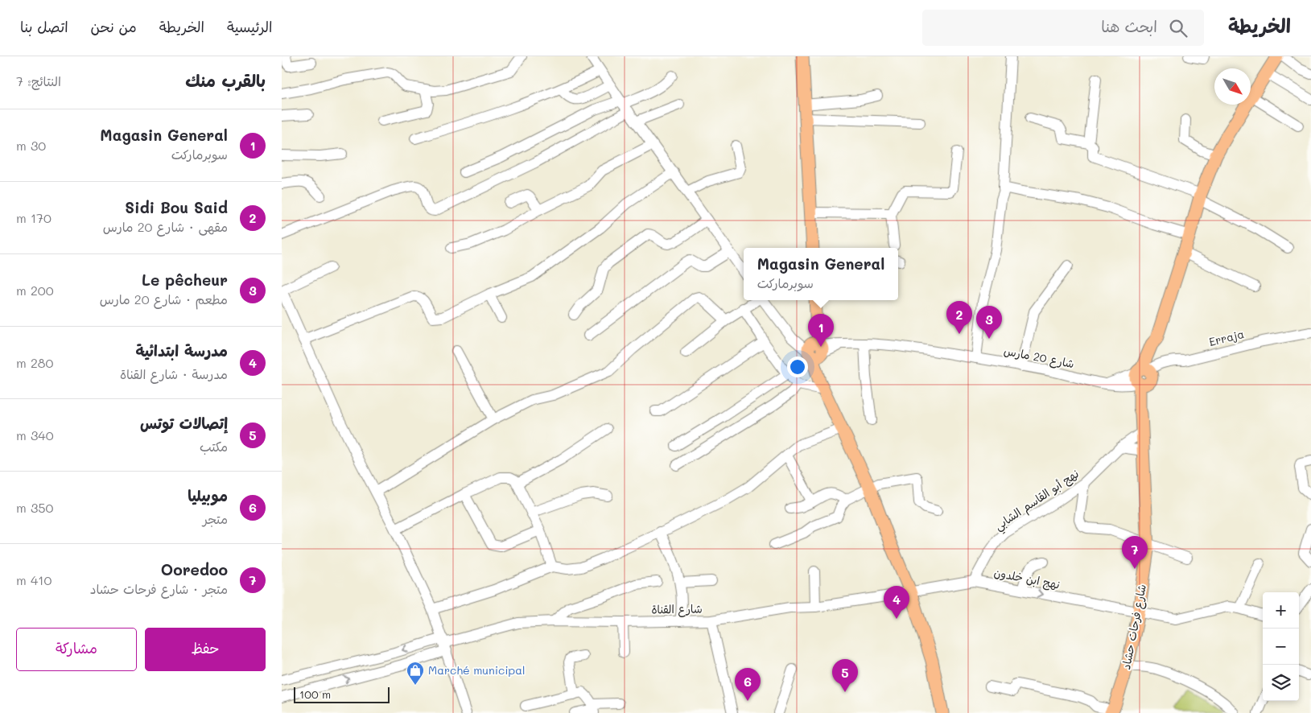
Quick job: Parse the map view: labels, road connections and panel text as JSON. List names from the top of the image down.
{
  "streets": {
    "main road": ["شارع فرحات حشاد"],
    "street": [
      "Erraja",
      "شارع 20 مارس",
      "نهج أبو القاسم الشابي",
      "نهج ابن خلدون",
      "شارع القناة"
    ]
  },
  "crossings": [
    ["Erraja", "شارع 20 مارس"],
    ["Erraja", "شارع فرحات حشاد"],
    ["شارع 20 مارس", "شارع فرحات حشاد"],
    ["نهج أبو القاسم الشابي", "نهج ابن خلدون"],
    ["نهج أبو القاسم الشابي", "شارع فرحات حشاد"],
    ["نهج ابن خلدون", "شارع القناة"],
    ["نهج ابن خلدون", "شارع فرحات حشاد"]
  ],
  "places": {
    "shop": ["Marché municipal"]
  },
  "scale_bar": "100 m",
  "north": "bottom right",
  "page": {
    "header": "الخريطة",
    "search": "ابحث هنا",
    "nav": [
      "الرئيسية",
      "الخريطة",
      "من نحن",
      "اتصل بنا"
    ],
    "heading": ["بالقرب منك", "النتائج: 7"],
    "list": [
      {
        "mark": "1",
        "name": "Magasin General",
        "note": "سوبرماركت",
        "value": "30 m"
      },
      {
        "mark": "2",
        "name": "Sidi Bou Said",
        "note": "مقهى · شارع 20 مارس",
        "value": "170 m"
      },
      {
        "mark": "3",
        "name": "Le pêcheur",
        "note": "مطعم · شارع 20 مارس",
        "value": "200 m"
      },
      {
        "mark": "4",
        "name": "مدرسة ابتدائية",
        "note": "مدرسة · شارع القناة",
        "value": "280 m"
      },
      {
        "mark": "5",
        "name": "إتصالات توتس",
        "note": "مكتب",
        "value": "340 m"
      },
      {
        "mark": "6",
        "name": "موبيليا",
        "note": "متجر",
        "value": "350 m"
      },
      {
        "mark": "7",
        "name": "Ooredoo",
        "note": "متجر · شارع فرحات حشاد",
        "value": "410 m"
      }
    ],
    "popup": ["Magasin General", "سوبرماركت"],
    "pins": [
      "2",
      "3",
      "1",
      "7",
      "4",
      "5",
      "6"
    ],
    "map_buttons": ["+", "−"],
    "buttons": ["حفظ", "مشاركة"],
    "scale": "100 m"
  }
}
